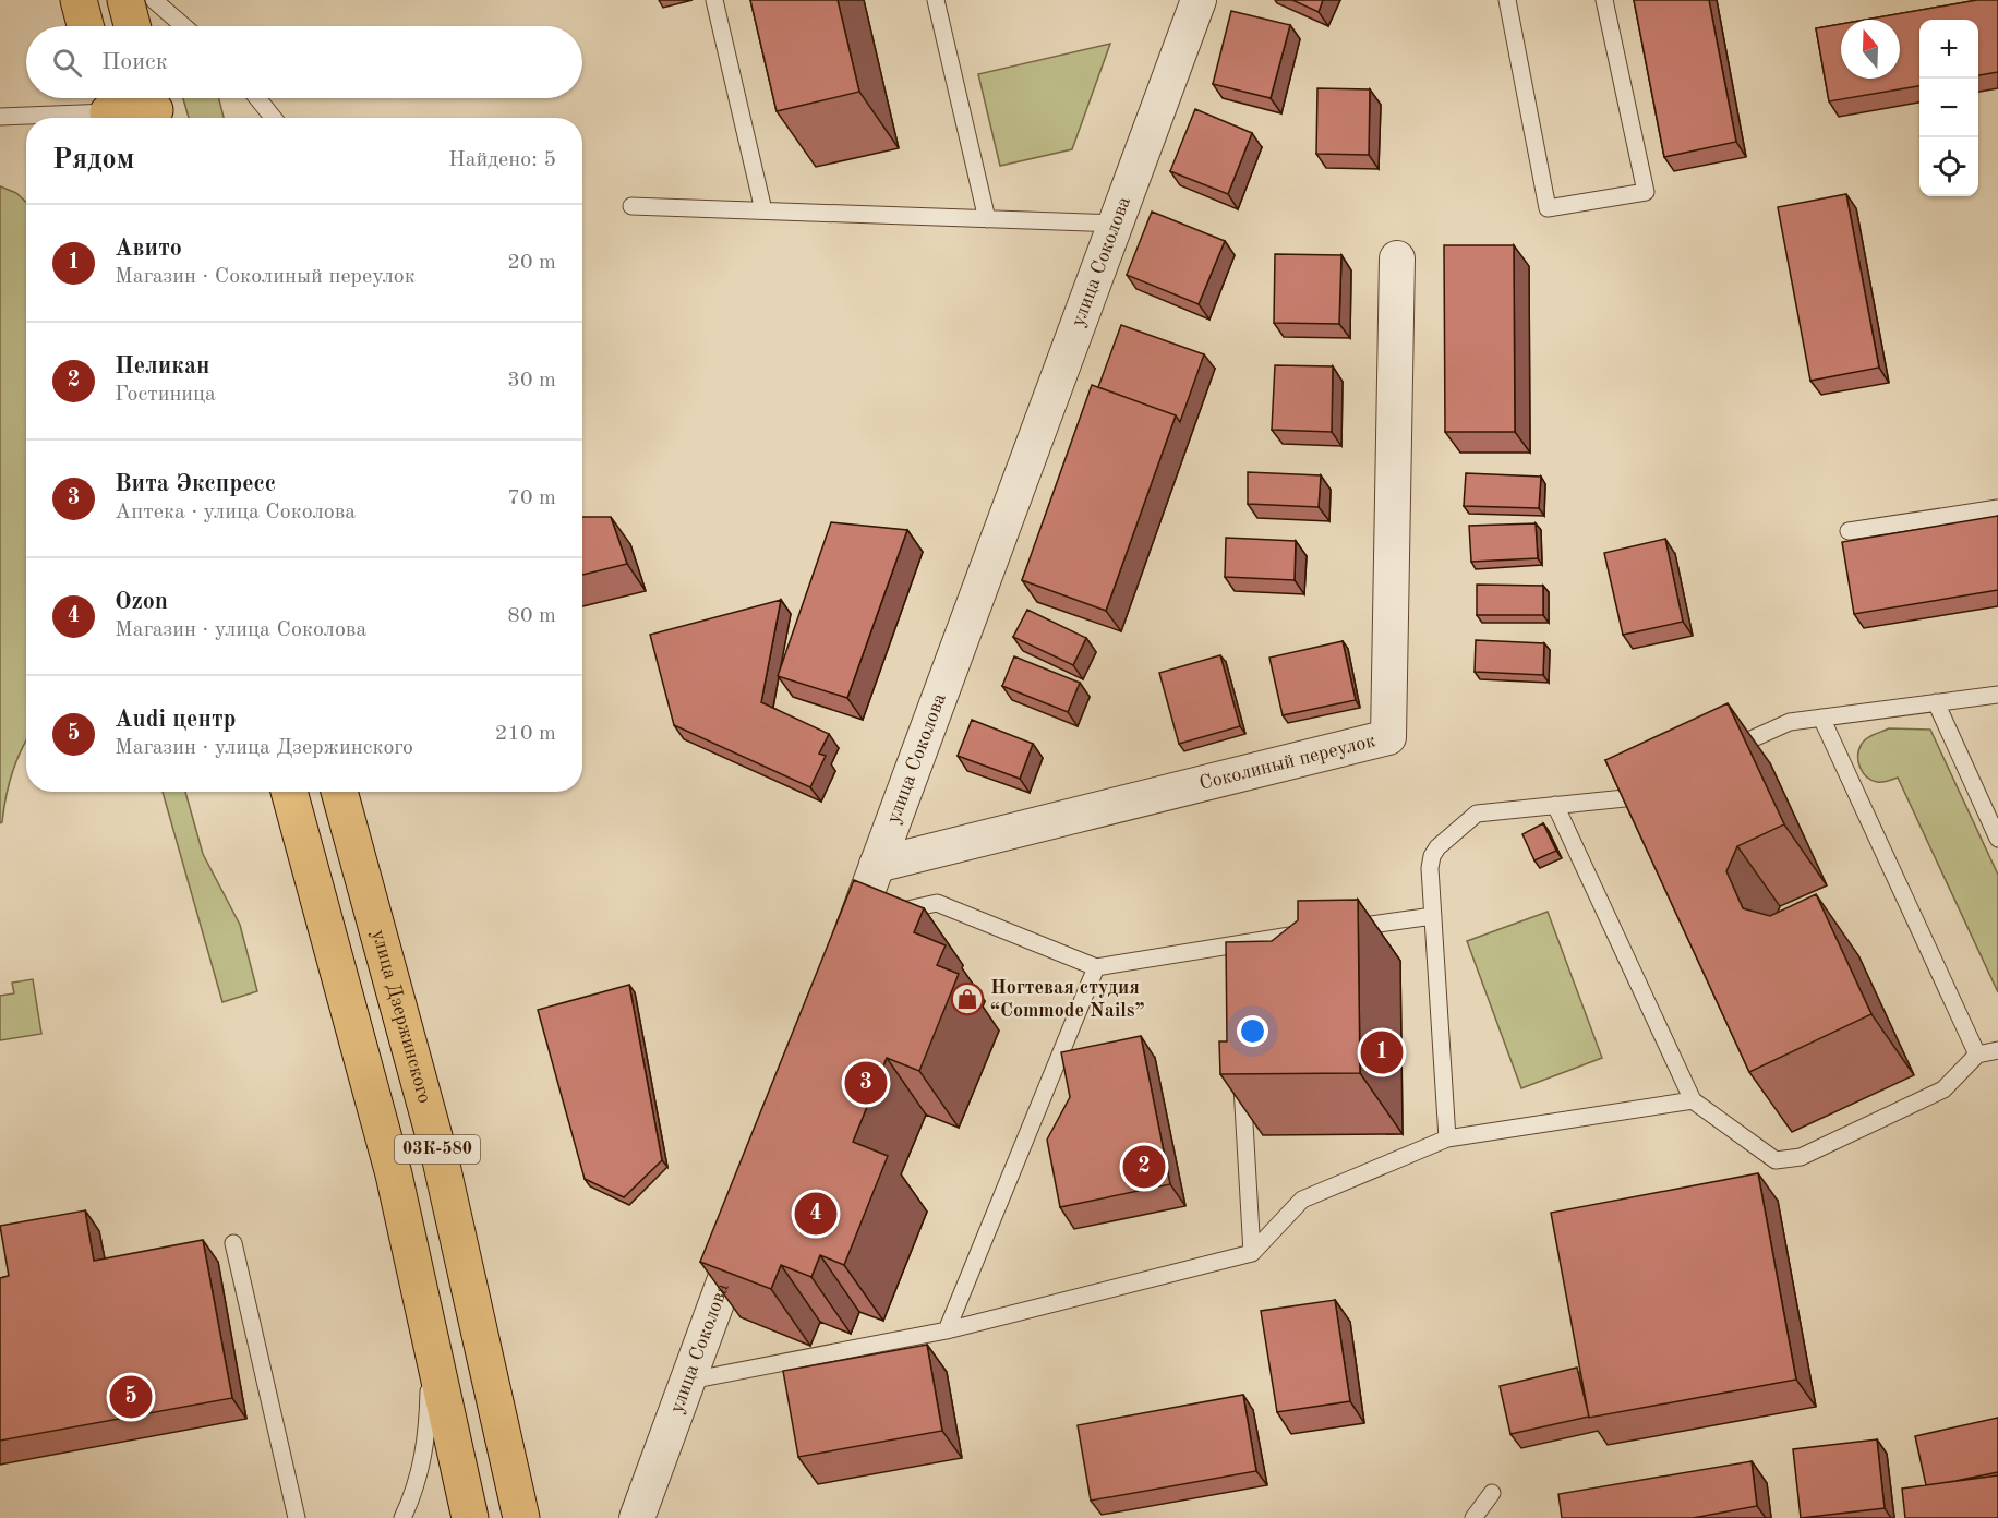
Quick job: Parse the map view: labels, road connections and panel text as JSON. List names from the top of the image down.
{
  "streets": {
    "main road": ["улица Дзержинского", "03К-580"],
    "street": ["улица Соколова", "Соколиный переулок"]
  },
  "crossings": [
    ["улица Соколова", "Соколиный переулок"]
  ],
  "places": {
    "shop": ["Ногтевая студия “Commode Nails”"]
  },
  "north": "top",
  "page": {
    "map_buttons": ["+", "−"],
    "search": "Поиск",
    "heading": ["Рядом", "Найдено: 5"],
    "list": [
      {
        "mark": "1",
        "name": "Авито",
        "note": "Магазин · Соколиный переулок",
        "value": "20 m"
      },
      {
        "mark": "2",
        "name": "Пеликан",
        "note": "Гостиница",
        "value": "30 m"
      },
      {
        "mark": "3",
        "name": "Вита Экспресс",
        "note": "Аптека · улица Соколова",
        "value": "70 m"
      },
      {
        "mark": "4",
        "name": "Ozon",
        "note": "Магазин · улица Соколова",
        "value": "80 m"
      },
      {
        "mark": "5",
        "name": "Audi центр",
        "note": "Магазин · улица Дзержинского",
        "value": "210 m"
      }
    ],
    "pins": [
      "1",
      "3",
      "2",
      "4",
      "5"
    ]
  }
}
